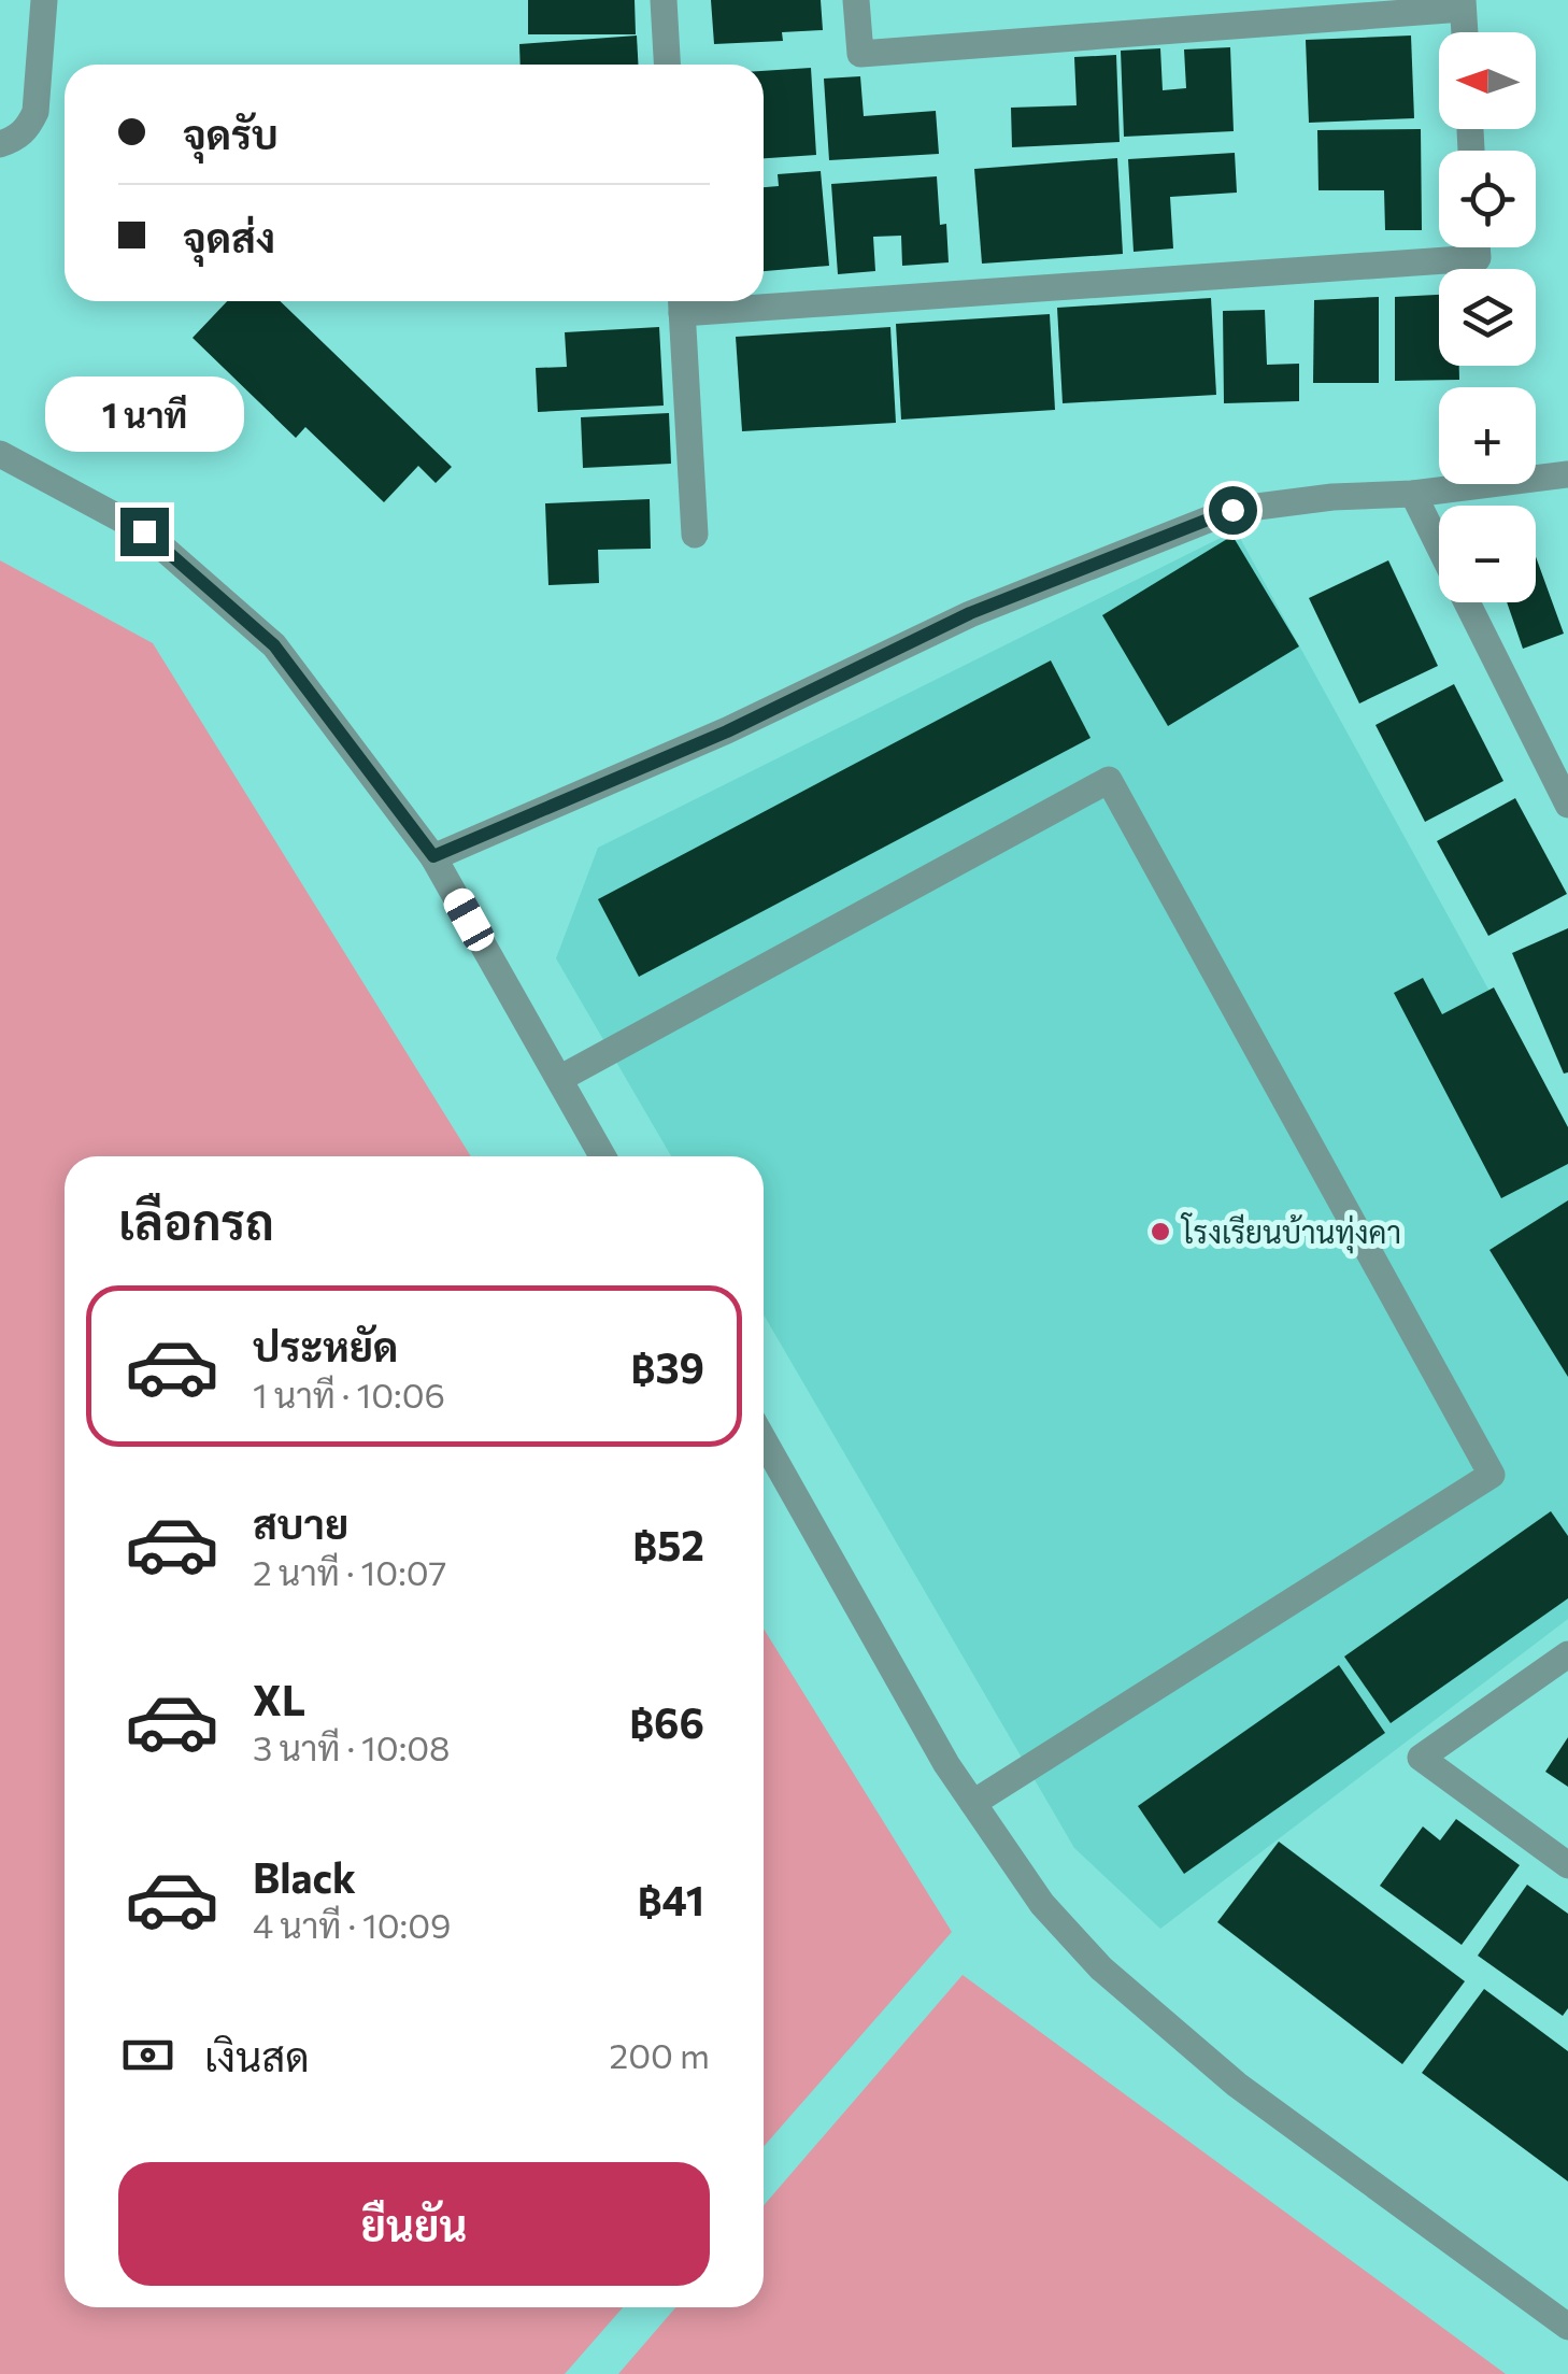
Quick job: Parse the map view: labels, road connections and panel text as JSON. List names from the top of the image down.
{
  "places": ["โรงเรียนบ้านทุ่งคา"],
  "north": "left",
  "page": {
    "map_buttons": ["+", "−"],
    "banner": ["จุดรับ", "จุดส่ง"],
    "bubble": "1 นาที",
    "heading": "เลือกรถ",
    "list": [
      {
        "name": "ประหยัด",
        "note": "1 นาที · 10:06",
        "value": "฿39"
      },
      {
        "name": "สบาย",
        "note": "2 นาที · 10:07",
        "value": "฿52"
      },
      {
        "name": "XL",
        "note": "3 นาที · 10:08",
        "value": "฿66"
      },
      {
        "name": "Black",
        "note": "4 นาที · 10:09",
        "value": "฿41"
      }
    ],
    "pay": ["เงินสด", "200 m"],
    "buttons": "ยืนยัน"
  }
}
